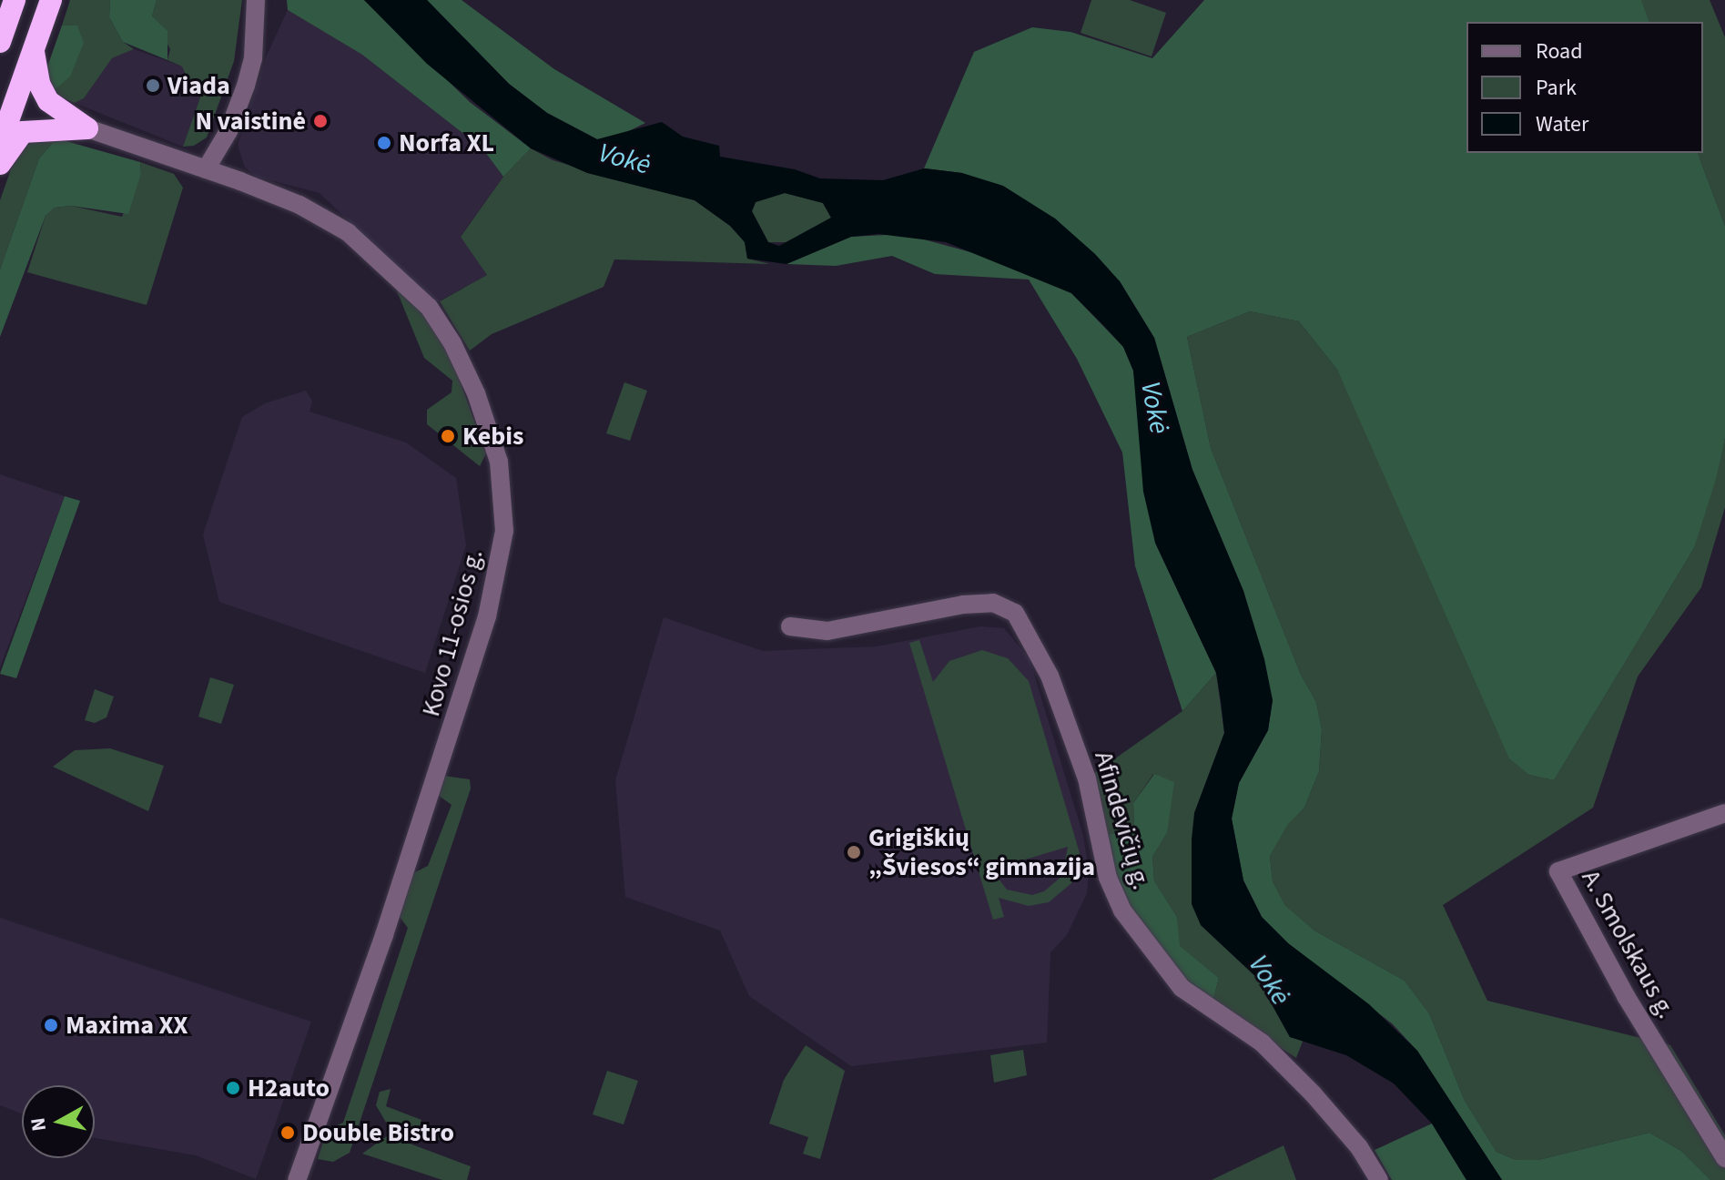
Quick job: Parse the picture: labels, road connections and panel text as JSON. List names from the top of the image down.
{
  "streets": {
    "street": ["Kovo 11-osios g.", "Afindevičių g.", "A. Smolskaus g."]
  },
  "water": ["Vokė"],
  "places": [
    "Viada",
    "N vaistinė",
    "Norfa XL",
    "Kebis",
    "Grigiškių „Šviesos“ gimnazija",
    "Maxima XX",
    "H2auto",
    "Double Bistro"
  ],
  "legend": ["Road", "Park", "Water"],
  "north": "left"
}
